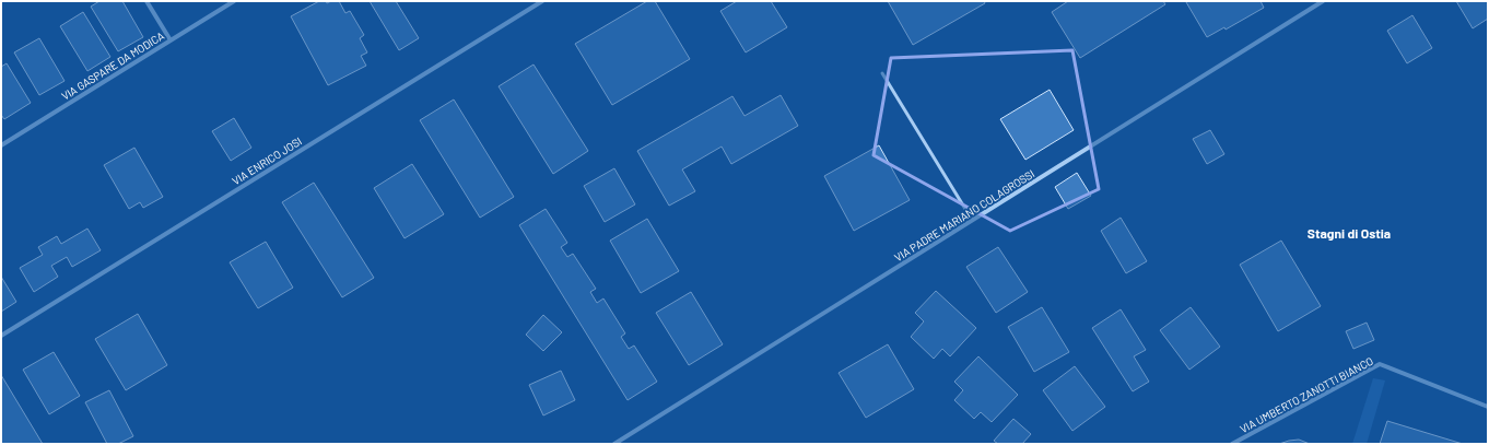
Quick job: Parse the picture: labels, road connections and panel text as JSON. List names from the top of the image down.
{
  "streets": {
    "street": [
      "VIA GASPARE DA MODICA",
      "VIA ENRICO JOSI",
      "VIA PADRE MARIANO COLAGROSSI",
      "VIA UMBERTO ZANOTTI BIANCO"
    ]
  },
  "districts": ["Stagni di Ostia"]
}
